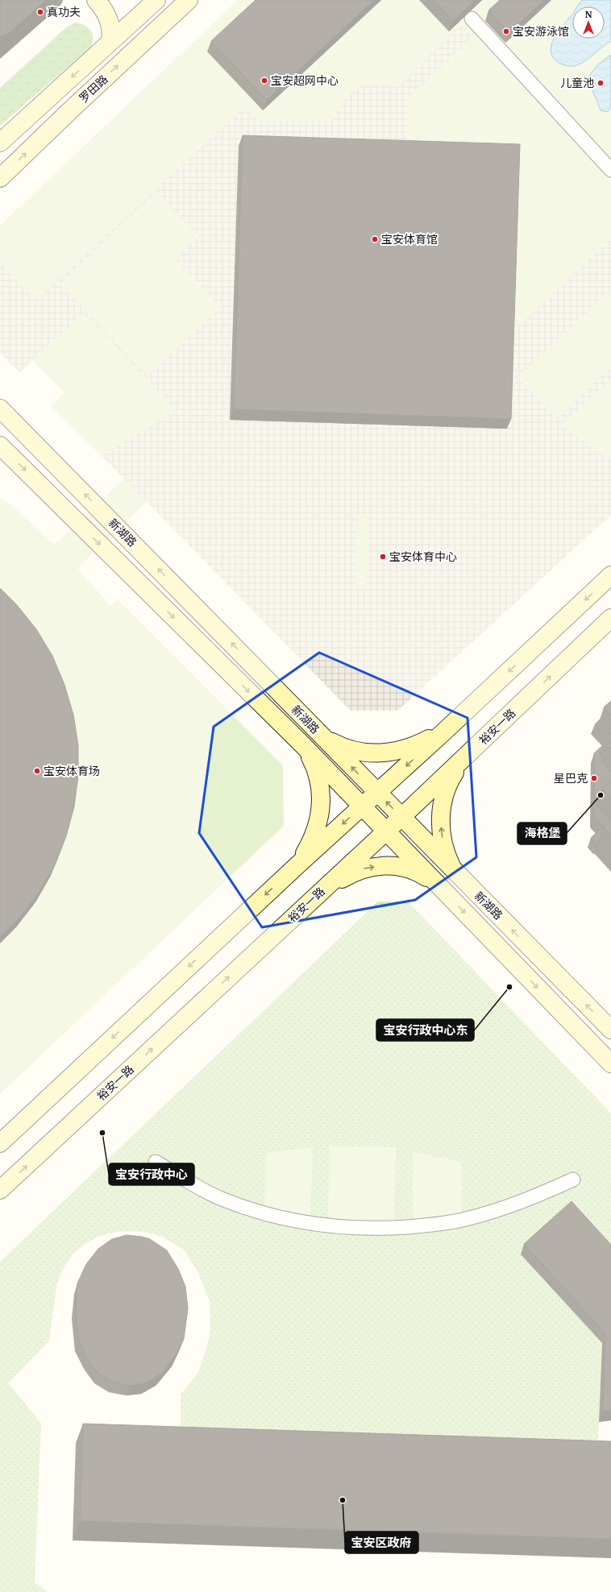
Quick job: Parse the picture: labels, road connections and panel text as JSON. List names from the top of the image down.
{
  "streets": {
    "main road": ["罗田路", "新湖路", "裕安一路"]
  },
  "crossings": [
    ["新湖路", "裕安一路"]
  ],
  "places": [
    "真功夫",
    "宝安游泳馆",
    "宝安超网中心",
    "儿童池",
    "宝安体育馆",
    "宝安体育中心",
    "宝安体育场",
    "星巴克",
    "海格堡",
    "宝安行政中心东",
    "宝安行政中心",
    "宝安区政府"
  ],
  "north": "top"
}
